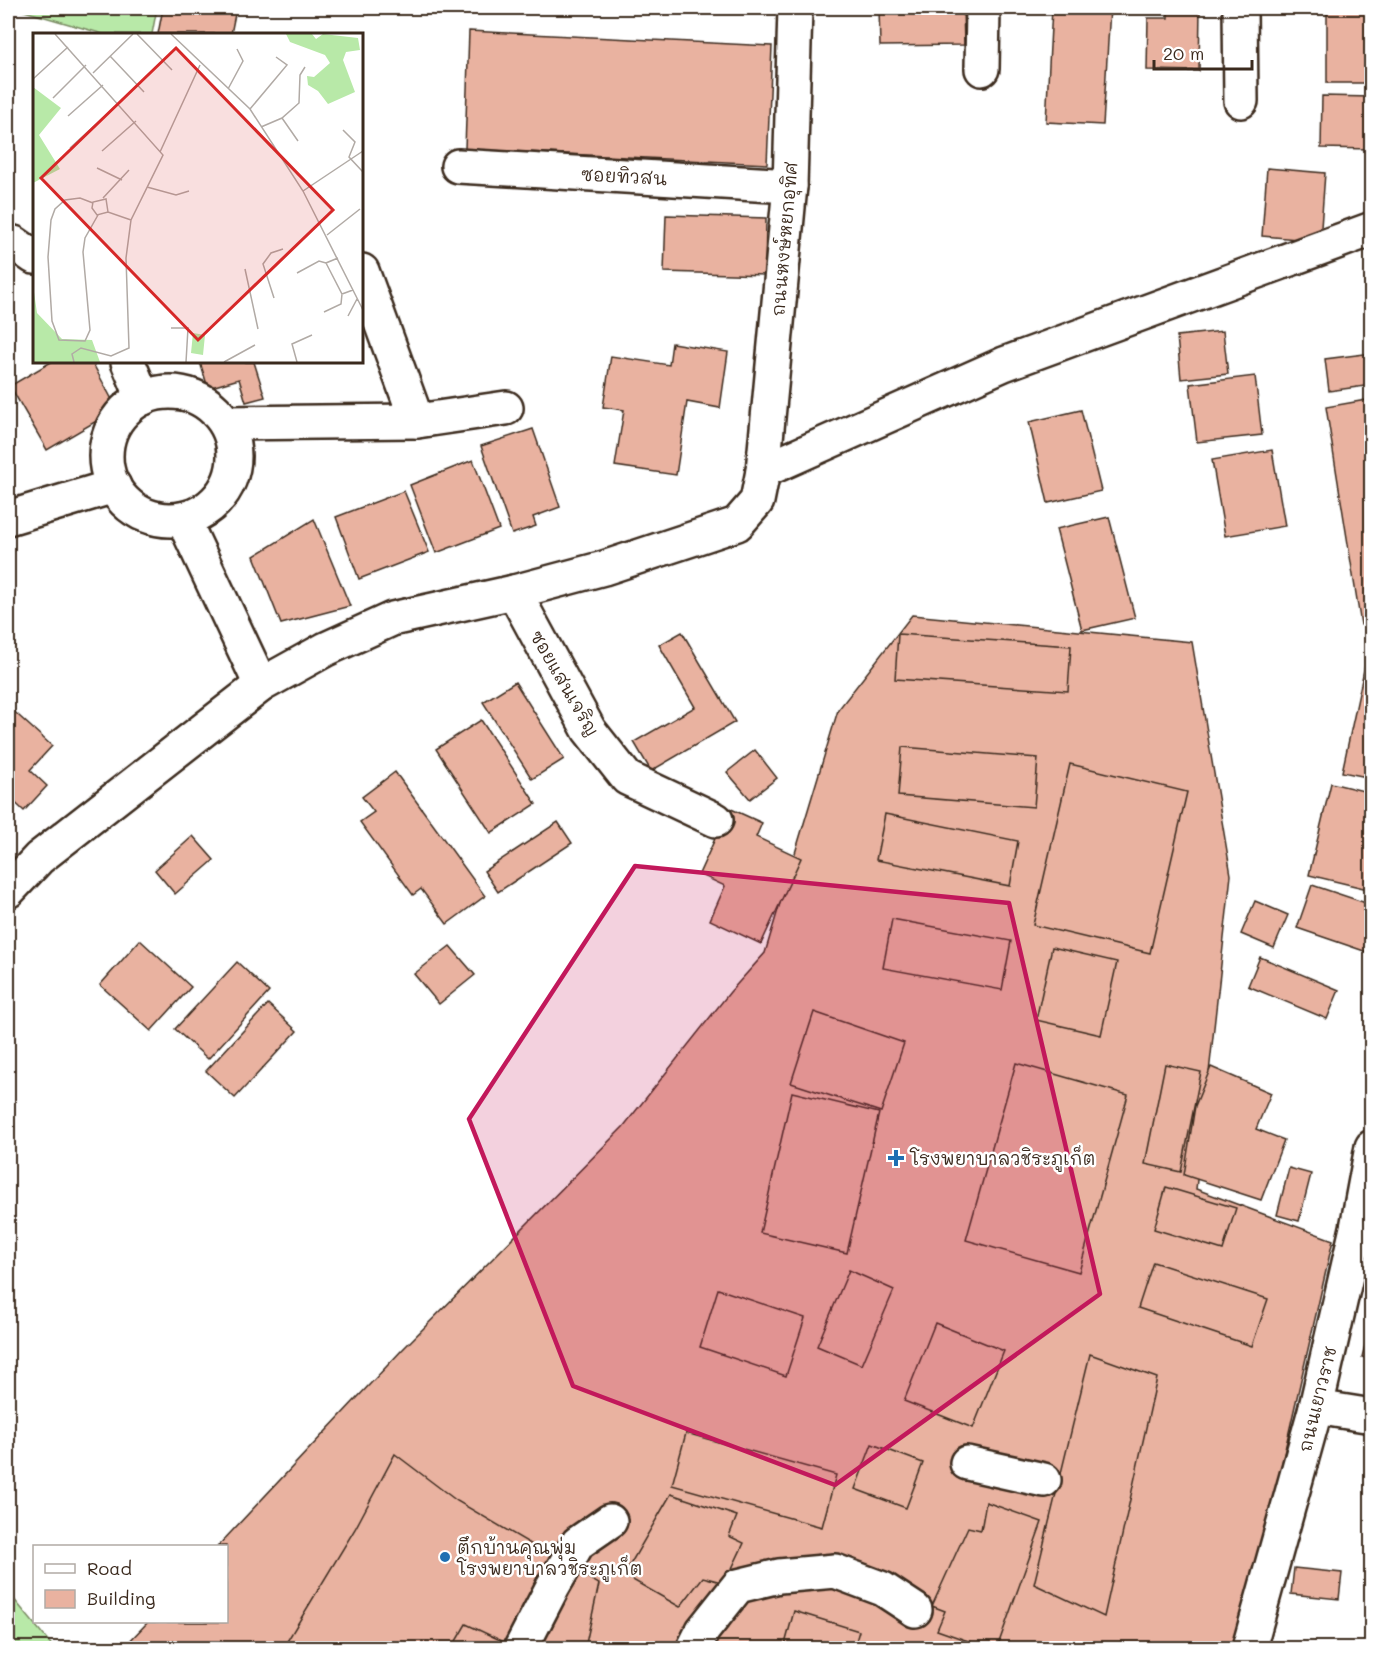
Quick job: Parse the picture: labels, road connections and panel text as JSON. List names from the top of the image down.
{
  "streets": {
    "street": [
      "ซอยทิวสน",
      "ถนนหงษ์หยกอุทิศ",
      "ซอยแสนเจริญ",
      "ถนนเยาวราช"
    ]
  },
  "crossings": [
    ["ซอยทิวสน", "ถนนหงษ์หยกอุทิศ"],
    ["ถนนหงษ์หยกอุทิศ", "ซอยแสนเจริญ"]
  ],
  "places": {
    "health": ["โรงพยาบาลวชิระภูเก็ต"],
    "other": ["ตึกบ้านคุณพุ่ม โรงพยาบาลวชิระภูเก็ต"]
  },
  "legend": ["Road", "Building"],
  "scale_bar": "20 m"
}
